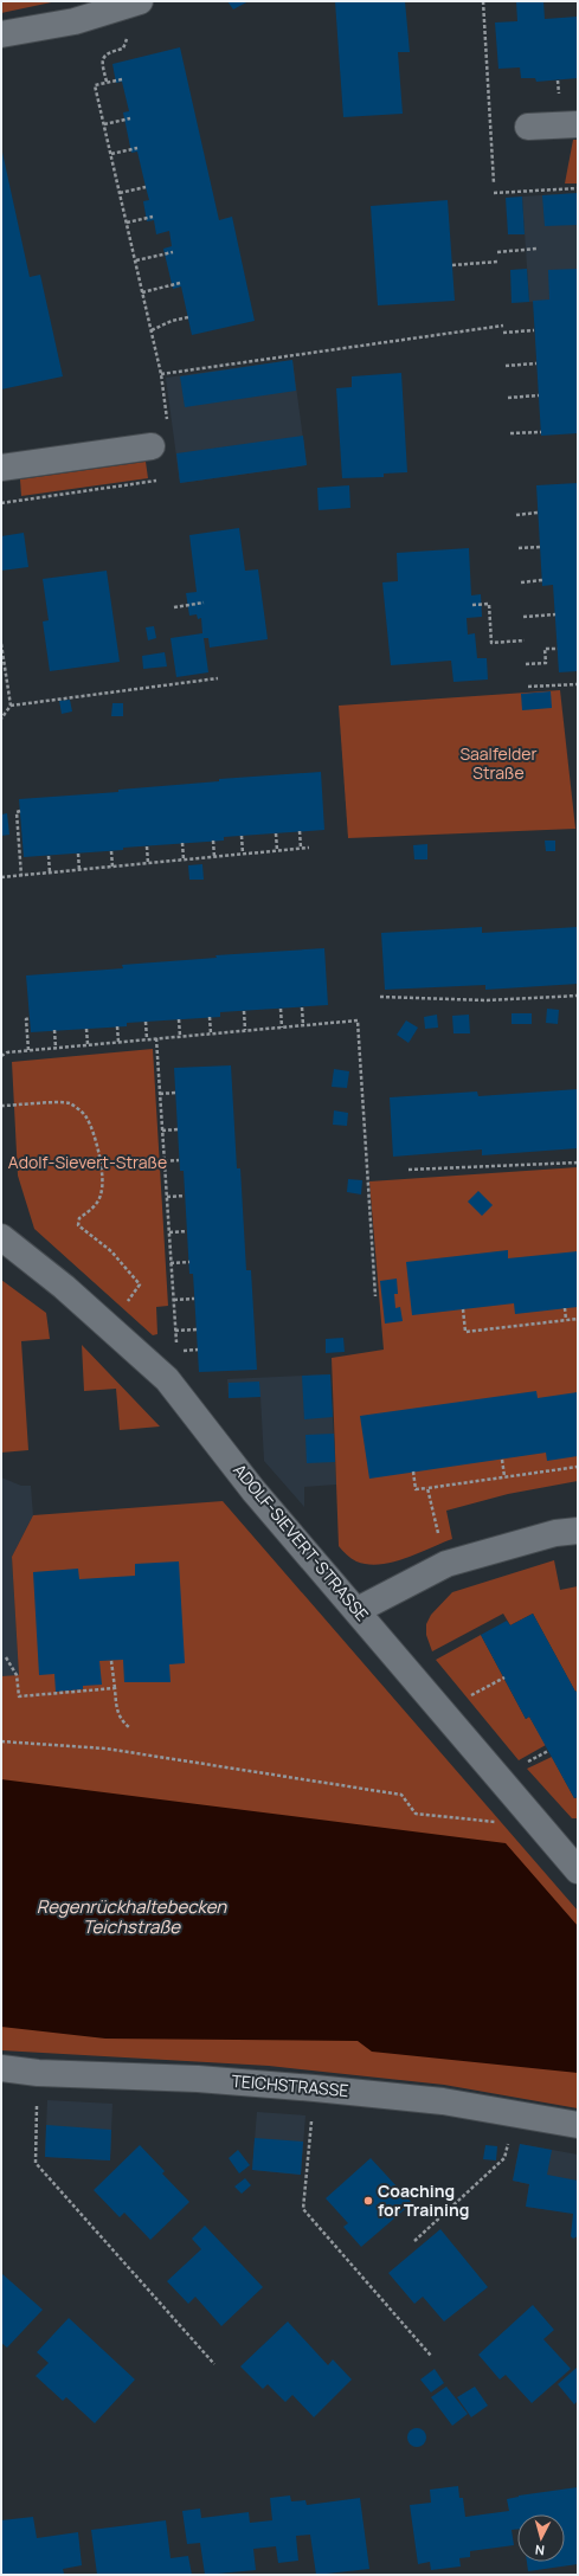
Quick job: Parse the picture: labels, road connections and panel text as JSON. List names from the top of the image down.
{
  "streets": {
    "street": ["ADOLF-SIEVERT-STRASSE", "TEICHSTRASSE"]
  },
  "water": ["Regenrückhaltebecken Teichstraße"],
  "parks": ["Saalfelder Straße", "Adolf-Sievert-Straße"],
  "places": ["Coaching for Training"],
  "north": "bottom"
}
